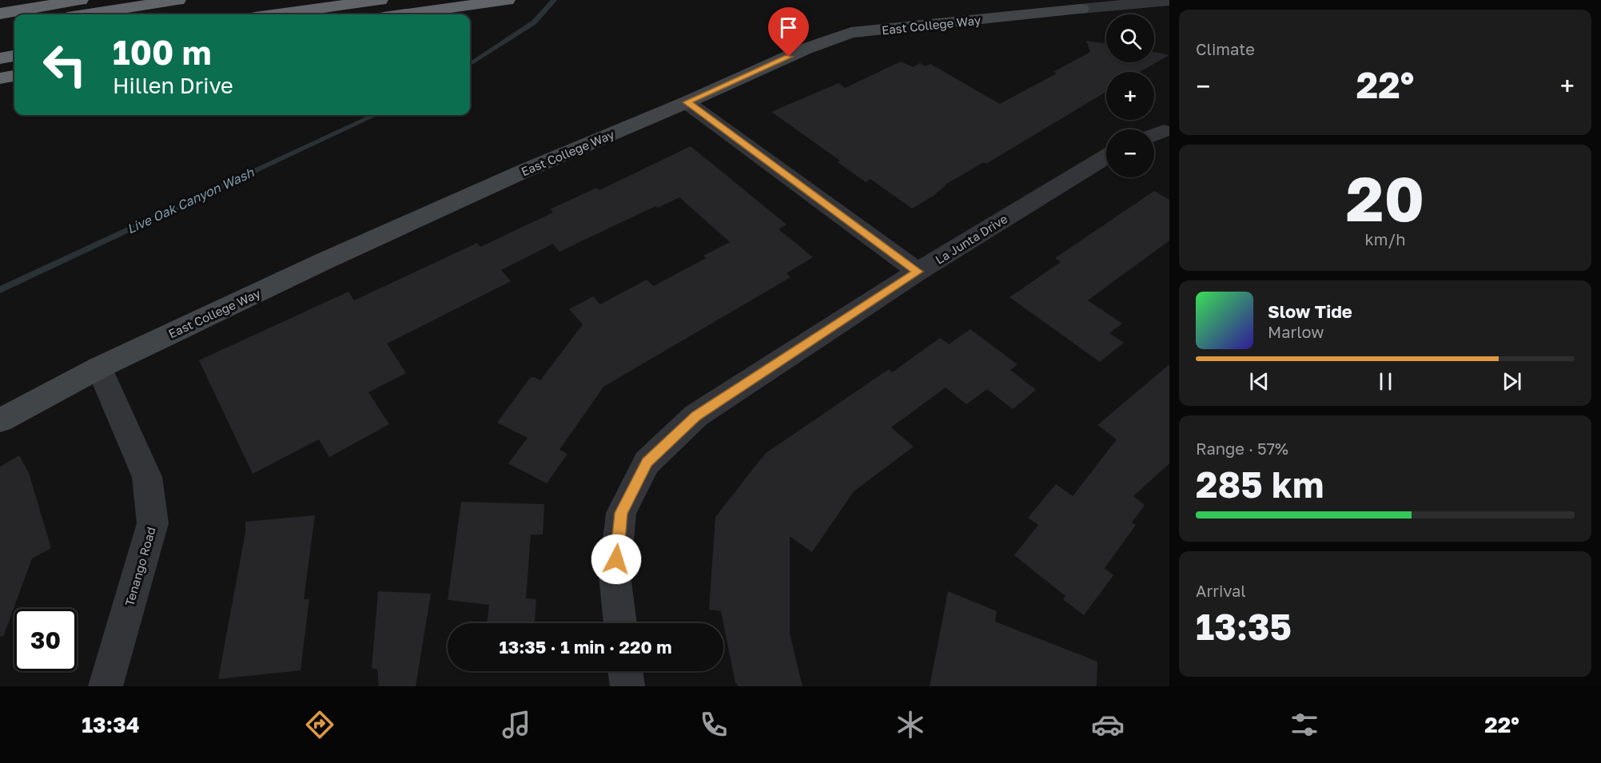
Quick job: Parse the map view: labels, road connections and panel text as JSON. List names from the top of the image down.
{
  "streets": {
    "street": ["East College Way", "La Junta Drive", "Tenango Road"]
  },
  "crossings": [
    ["East College Way", "Tenango Road"]
  ],
  "water": ["Live Oak Canyon Wash"],
  "page": {
    "tile": [
      "Climate",
      ["20", "km/h"],
      ["Range · 57%", "285 km"],
      ["Arrival", "13:35"]
    ],
    "map_buttons": ["+", "−"],
    "turn": ["100 m", "Hillen Drive"],
    "heat": ["−", "22°", "+"],
    "song": ["Slow Tide", "Marlow"],
    "limit": "30",
    "trip": "13:35 · 1 min · 220 m",
    "tabs": ["13:34", "22°"]
  }
}
